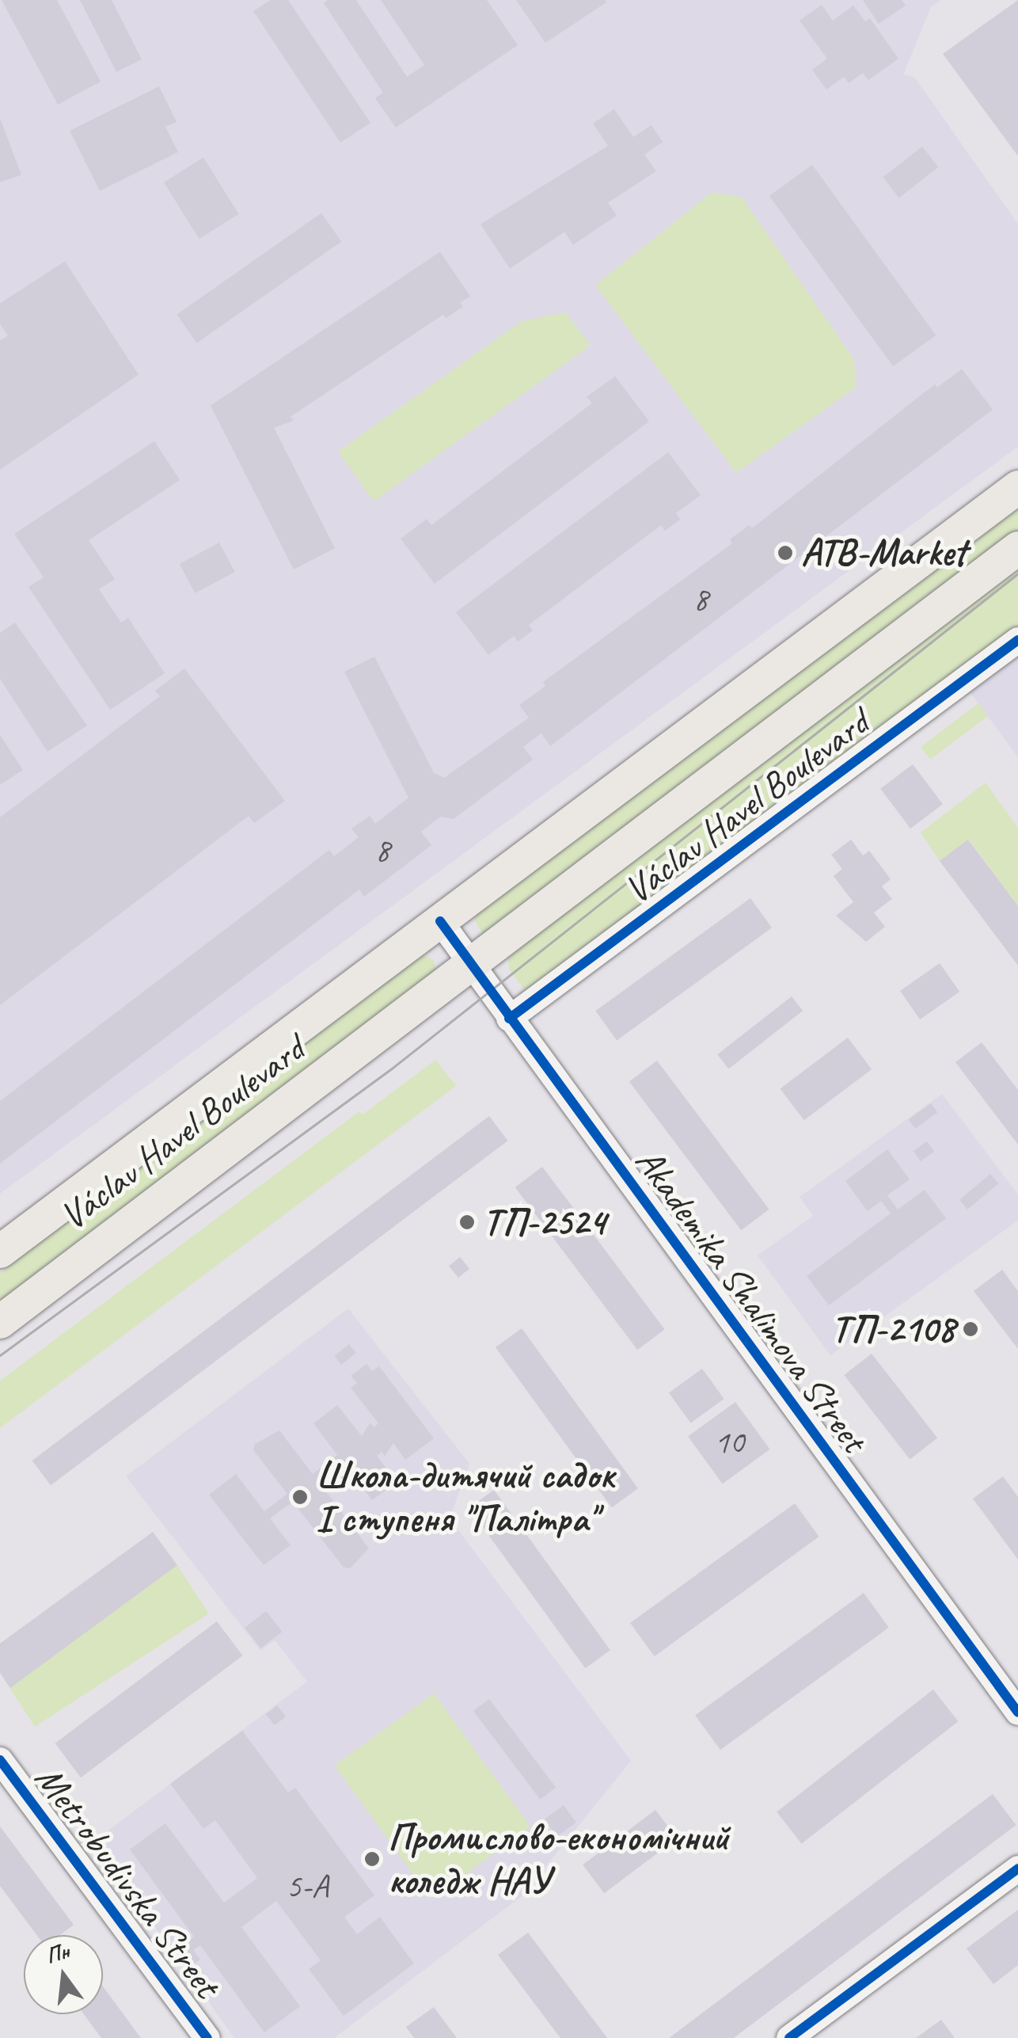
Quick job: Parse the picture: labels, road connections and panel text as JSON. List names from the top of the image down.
{
  "streets": {
    "main road": ["Václav Havel Boulevard"],
    "street": ["Akademika Shalimova Street", "Metrobudivska Street"]
  },
  "crossings": [
    ["Václav Havel Boulevard", "Akademika Shalimova Street"]
  ],
  "places": [
    "ATB-Market",
    "ТП-2524",
    "ТП-2108",
    "Школа-дитячий садок І ступеня \"Палітра\"",
    "Промислово-економічний коледж НАУ"
  ],
  "house_numbers": [
    "8",
    "8",
    "10",
    "5-А"
  ],
  "north": "top"
}
